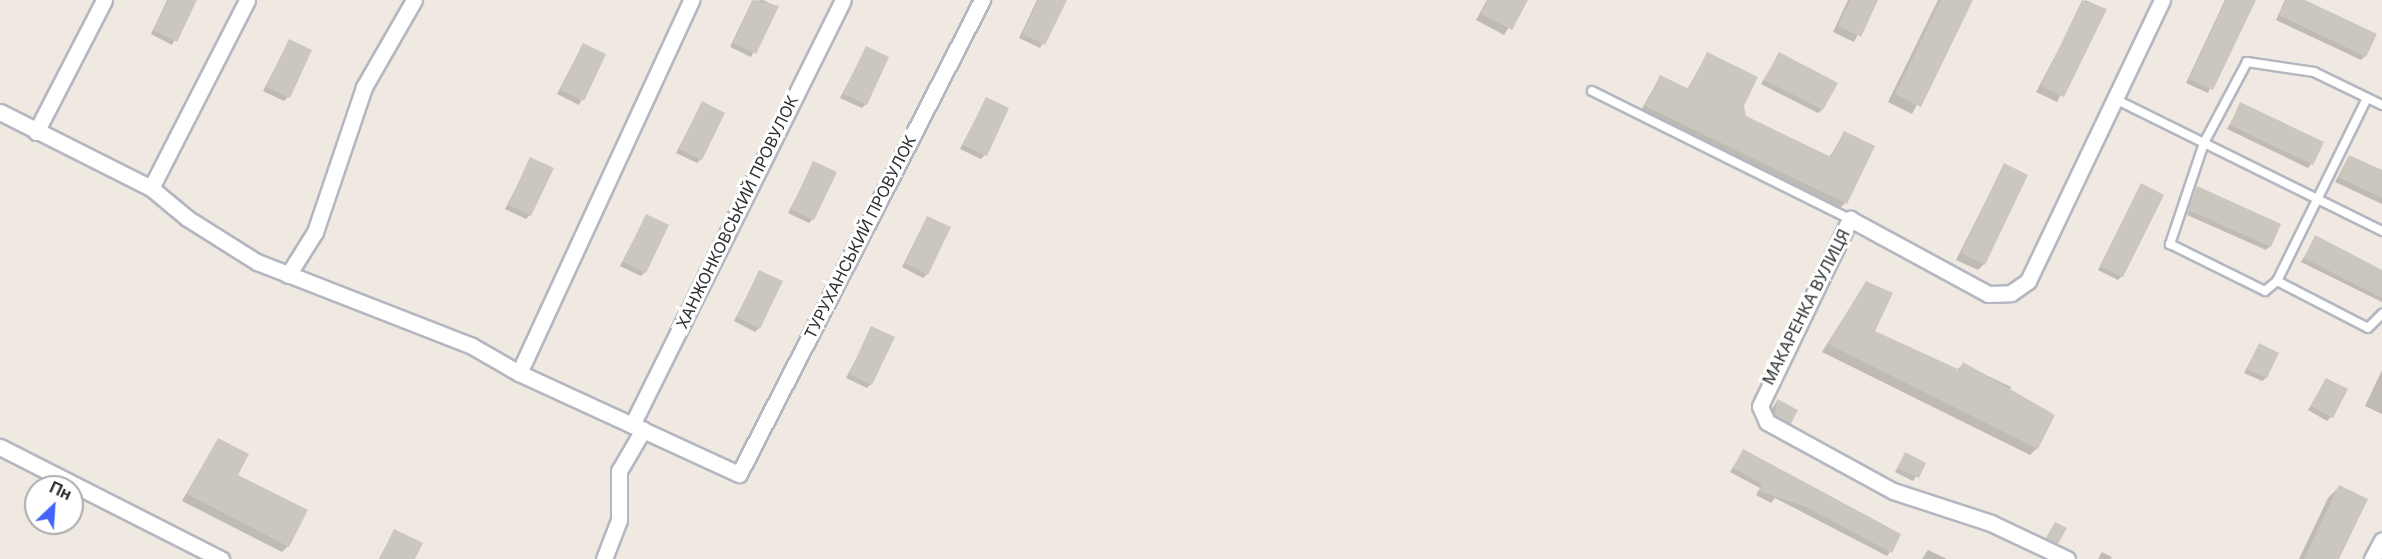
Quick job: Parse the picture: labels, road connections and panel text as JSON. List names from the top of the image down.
{
  "streets": {
    "street": ["ХАНЖОНКОВСЬКИЙ ПРОВУЛОК", "ТУРУХАНСЬКИЙ ПРОВУЛОК", "МАКАРЕНКА ВУЛИЦЯ"]
  },
  "crossings": [
    ["ХАНЖОНКОВСЬКИЙ ПРОВУЛОК", "ТУРУХАНСЬКИЙ ПРОВУЛОК"]
  ],
  "north": "top right"
}
